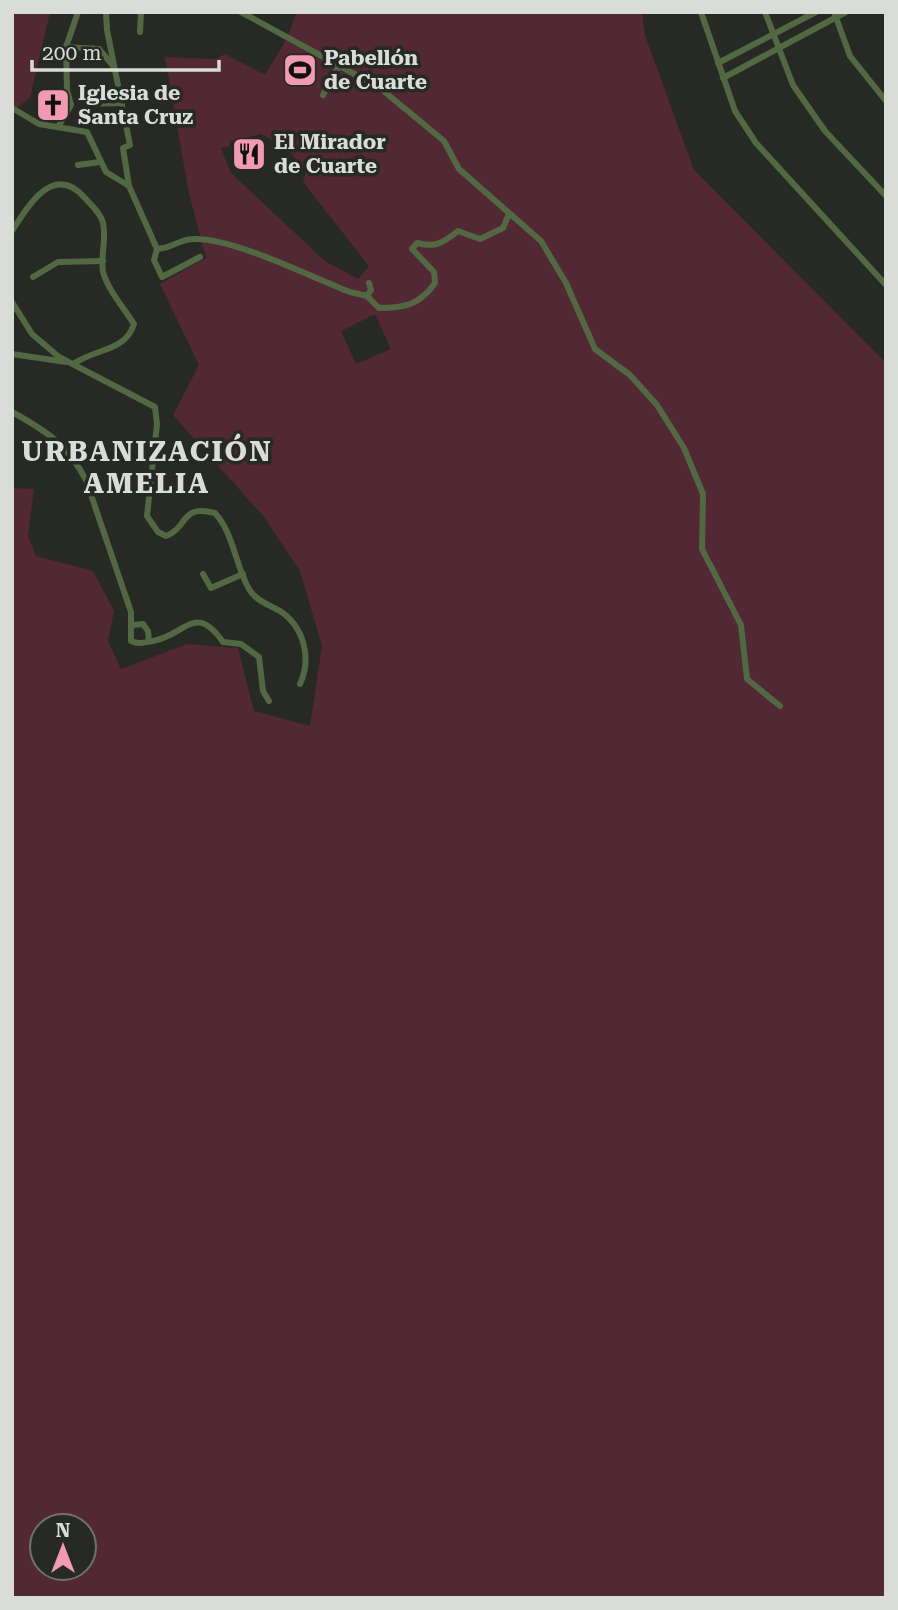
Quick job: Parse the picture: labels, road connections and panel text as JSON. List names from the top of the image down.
{
  "districts": ["URBANIZACIÓN AMELIA"],
  "places": {
    "sports": ["Pabellón de Cuarte"],
    "church": ["Iglesia de Santa Cruz"],
    "restaurant": ["El Mirador de Cuarte"]
  },
  "scale_bar": "200 m",
  "north": "top"
}
